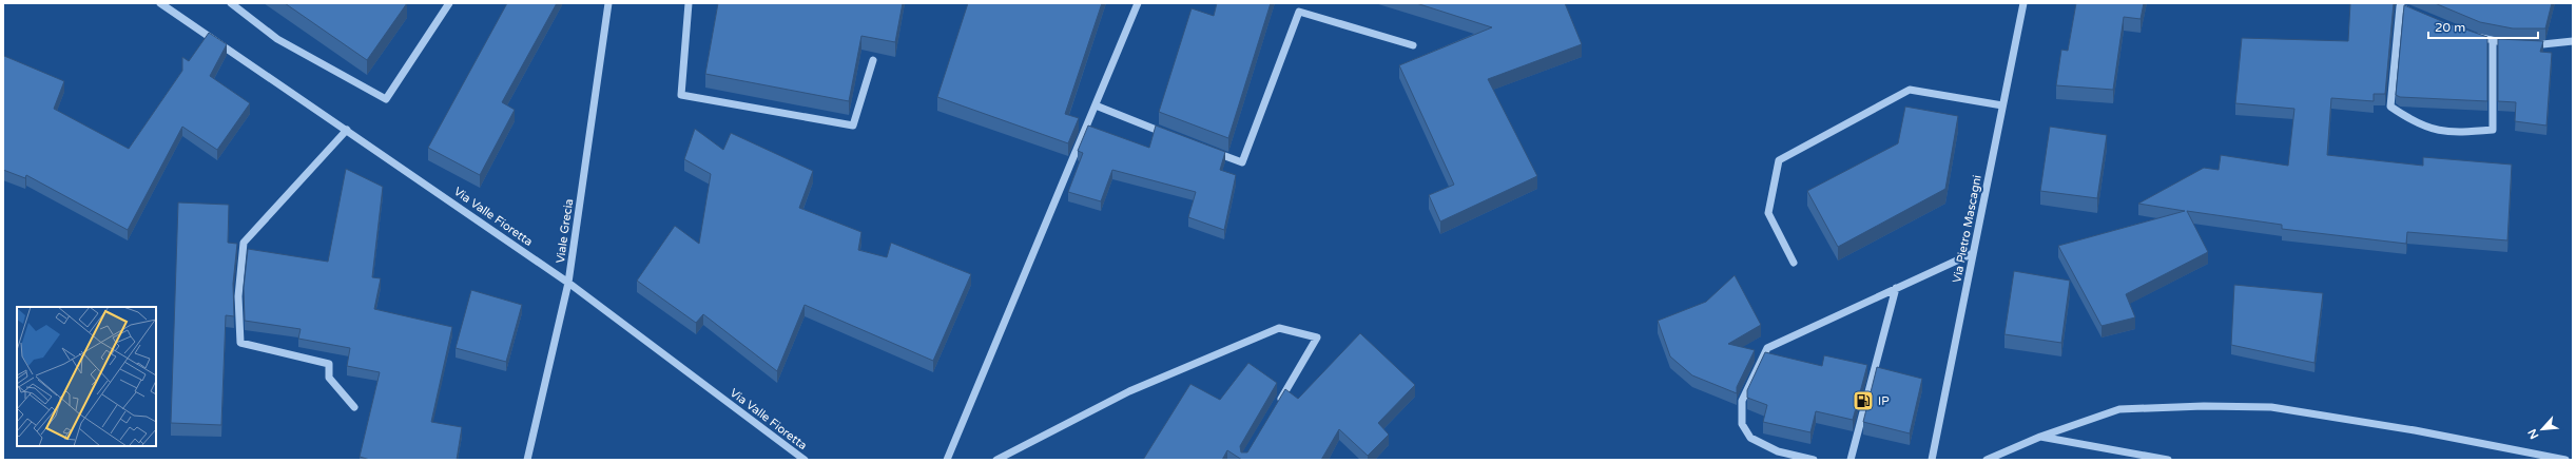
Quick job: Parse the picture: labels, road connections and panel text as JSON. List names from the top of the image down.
{
  "streets": {
    "street": ["Via Valle Fioretta", "Via Pietro Mascagni", "Viale Grecia"]
  },
  "crossings": [
    ["Via Valle Fioretta", "Viale Grecia"]
  ],
  "places": {
    "fuel station": ["IP"]
  },
  "scale_bar": "20 m",
  "north": "bottom left"
}
